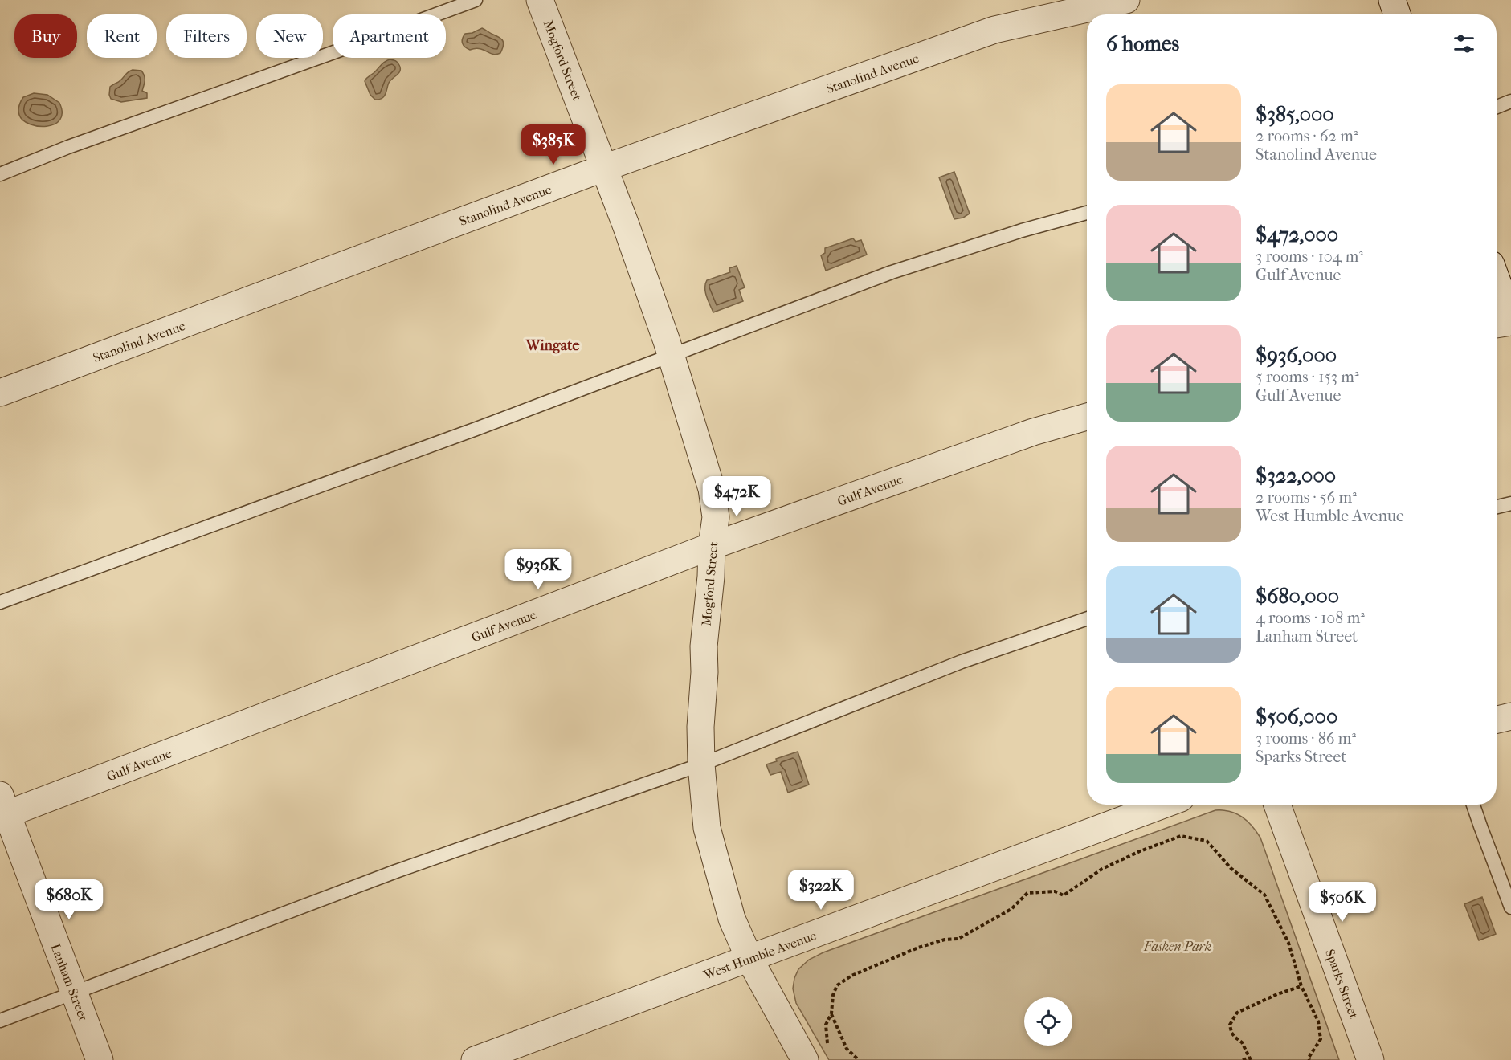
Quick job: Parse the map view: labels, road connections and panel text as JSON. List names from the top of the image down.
{
  "streets": {
    "street": [
      "Mogford Street",
      "Stanolind Avenue",
      "Gulf Avenue",
      "West Humble Avenue",
      "Lanham Street",
      "Sparks Street"
    ]
  },
  "crossings": [
    ["Mogford Street", "Stanolind Avenue"],
    ["Mogford Street", "Gulf Avenue"],
    ["Mogford Street", "West Humble Avenue"],
    ["Gulf Avenue", "Lanham Street"]
  ],
  "districts": ["Wingate"],
  "parks": ["Fasken Park"],
  "page": {
    "chip": [
      "Buy",
      "Rent",
      "Filters",
      "New",
      "Apartment"
    ],
    "heading": "6 homes",
    "list": [
      {
        "name": "$385,000",
        "note": "2 rooms · 62 m² · Stanolind Avenue"
      },
      {
        "name": "$472,000",
        "note": "3 rooms · 104 m² · Gulf Avenue"
      },
      {
        "name": "$936,000",
        "note": "5 rooms · 153 m² · Gulf Avenue"
      },
      {
        "name": "$322,000",
        "note": "2 rooms · 56 m² · West Humble Avenue"
      },
      {
        "name": "$680,000",
        "note": "4 rooms · 108 m² · Lanham Street"
      },
      {
        "name": "$506,000",
        "note": "3 rooms · 86 m² · Sparks Street"
      }
    ],
    "price": [
      "$385K",
      "$472K",
      "$936K",
      "$322K",
      "$680K",
      "$506K"
    ]
  }
}
